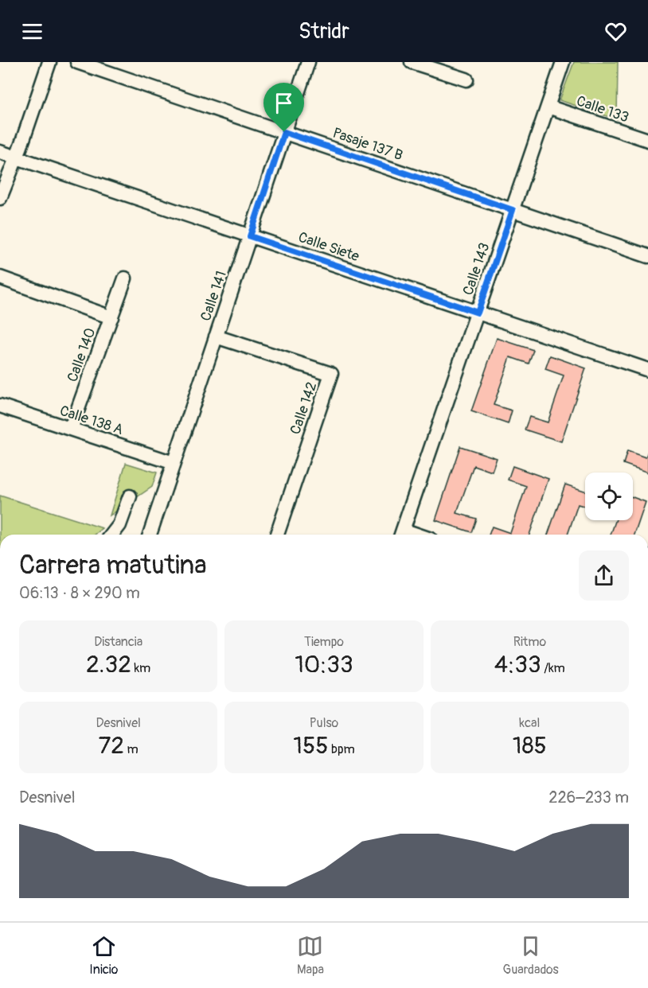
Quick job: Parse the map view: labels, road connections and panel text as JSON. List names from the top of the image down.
{
  "streets": {
    "street": [
      "Calle 133",
      "Pasaje 137 B",
      "Calle Siete",
      "Calle 143",
      "Calle 141",
      "Calle 140",
      "Calle 142",
      "Calle 138 A"
    ]
  },
  "crossings": [
    ["Calle 133", "Calle 143"],
    ["Pasaje 137 B", "Calle 143"],
    ["Pasaje 137 B", "Calle 141"],
    ["Calle Siete", "Calle 143"],
    ["Calle Siete", "Calle 141"],
    ["Calle 141", "Calle 142"],
    ["Calle 141", "Calle 138 A"],
    ["Calle 140", "Calle 138 A"]
  ],
  "page": {
    "header": "Stridr",
    "heading": ["Carrera matutina", "06:13 · 8 × 290 m"],
    "stats": [
      ["Distancia", "2.32 km"],
      ["Tiempo", "10:33"],
      ["Ritmo", "4:33 /km"],
      ["Desnivel", "72 m"],
      ["Pulso", "155 bpm"],
      ["kcal", "185"]
    ],
    "chart": ["Desnivel", "226–233 m"],
    "tabs": ["Inicio", "Mapa", "Guardados"]
  }
}
